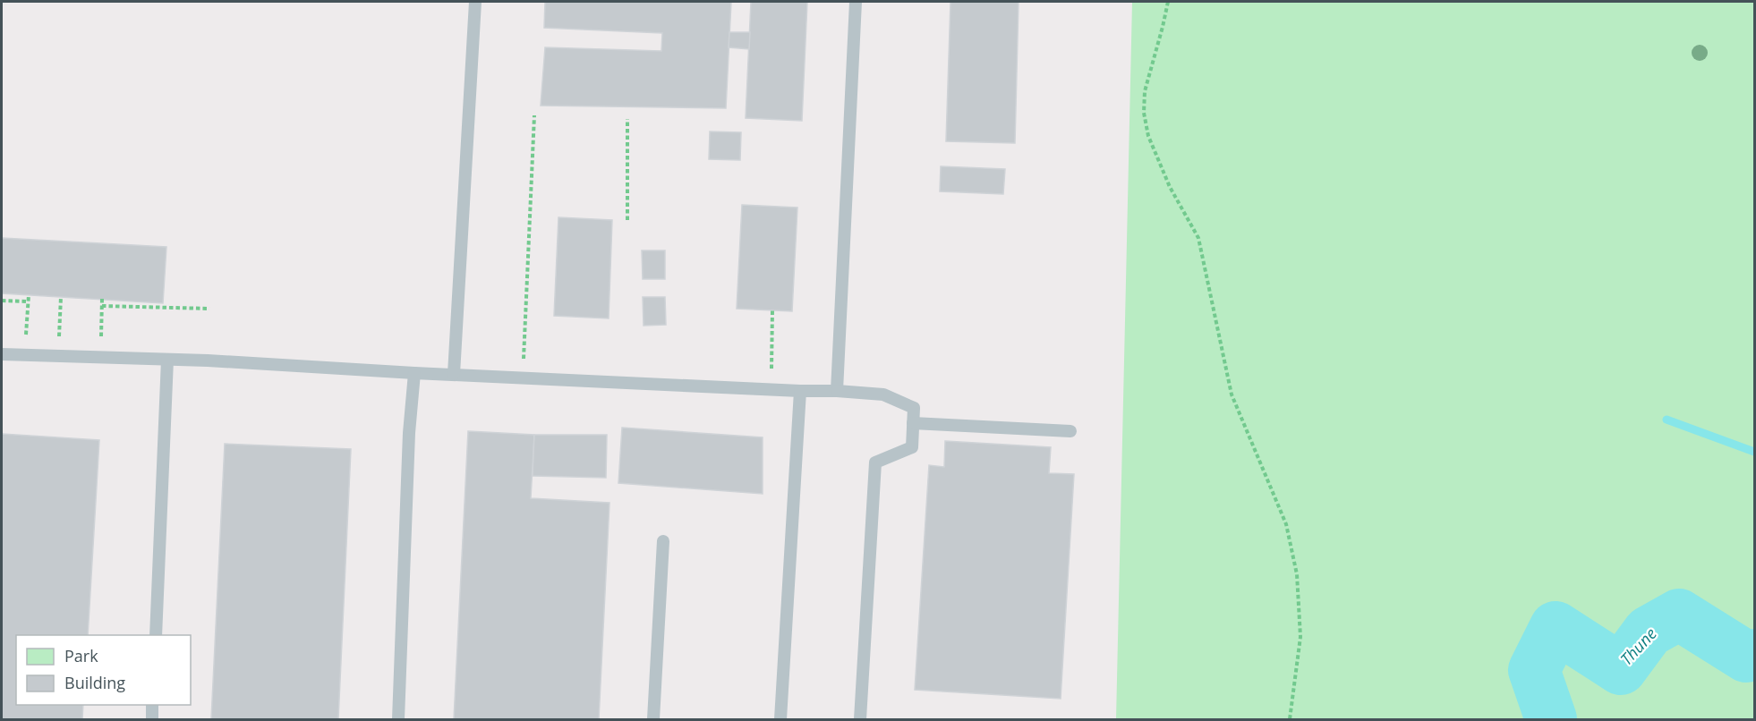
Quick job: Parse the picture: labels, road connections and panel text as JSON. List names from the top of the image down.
{
  "water": ["Thune"],
  "legend": ["Park", "Building"]
}
